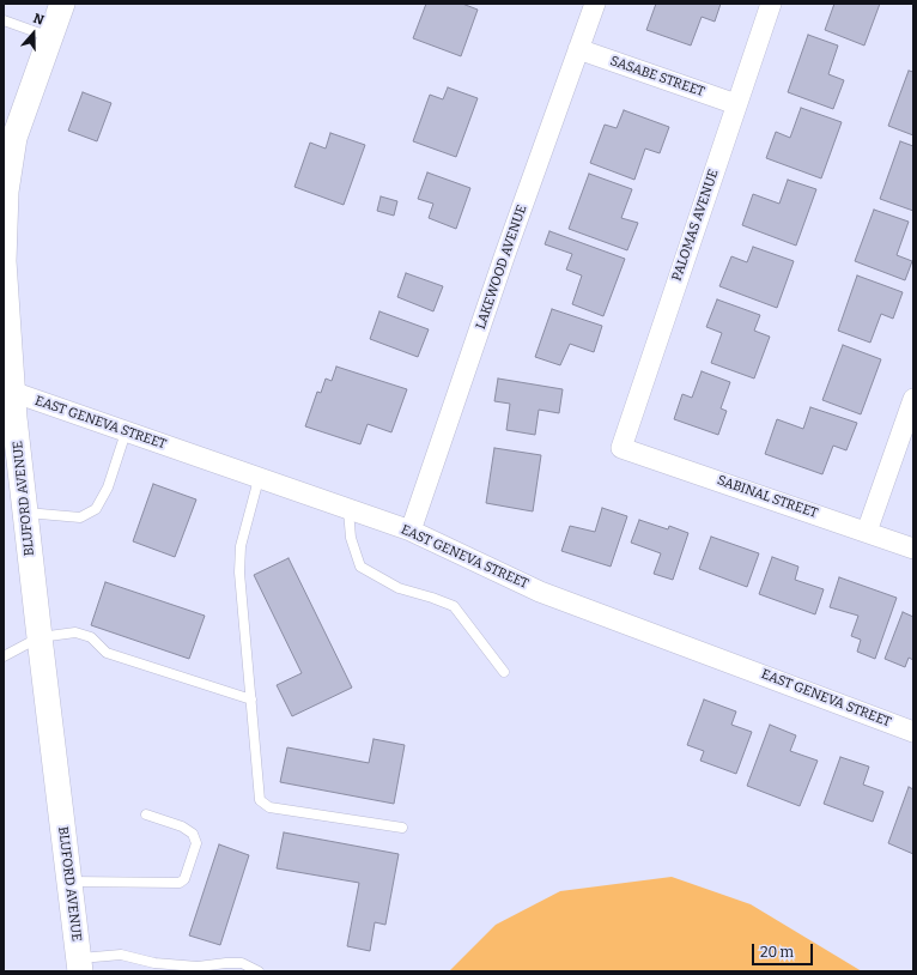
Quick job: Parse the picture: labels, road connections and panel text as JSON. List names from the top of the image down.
{
  "streets": {
    "street": [
      "SASABE STREET",
      "PALOMAS AVENUE",
      "LAKEWOOD AVENUE",
      "EAST GENEVA STREET",
      "SABINAL STREET",
      "BLUFORD AVENUE"
    ]
  },
  "crossings": [
    ["SASABE STREET", "PALOMAS AVENUE"],
    ["SASABE STREET", "LAKEWOOD AVENUE"],
    ["PALOMAS AVENUE", "SABINAL STREET"],
    ["LAKEWOOD AVENUE", "EAST GENEVA STREET"],
    ["EAST GENEVA STREET", "BLUFORD AVENUE"]
  ],
  "scale_bar": "20 m",
  "north": "top"
}
